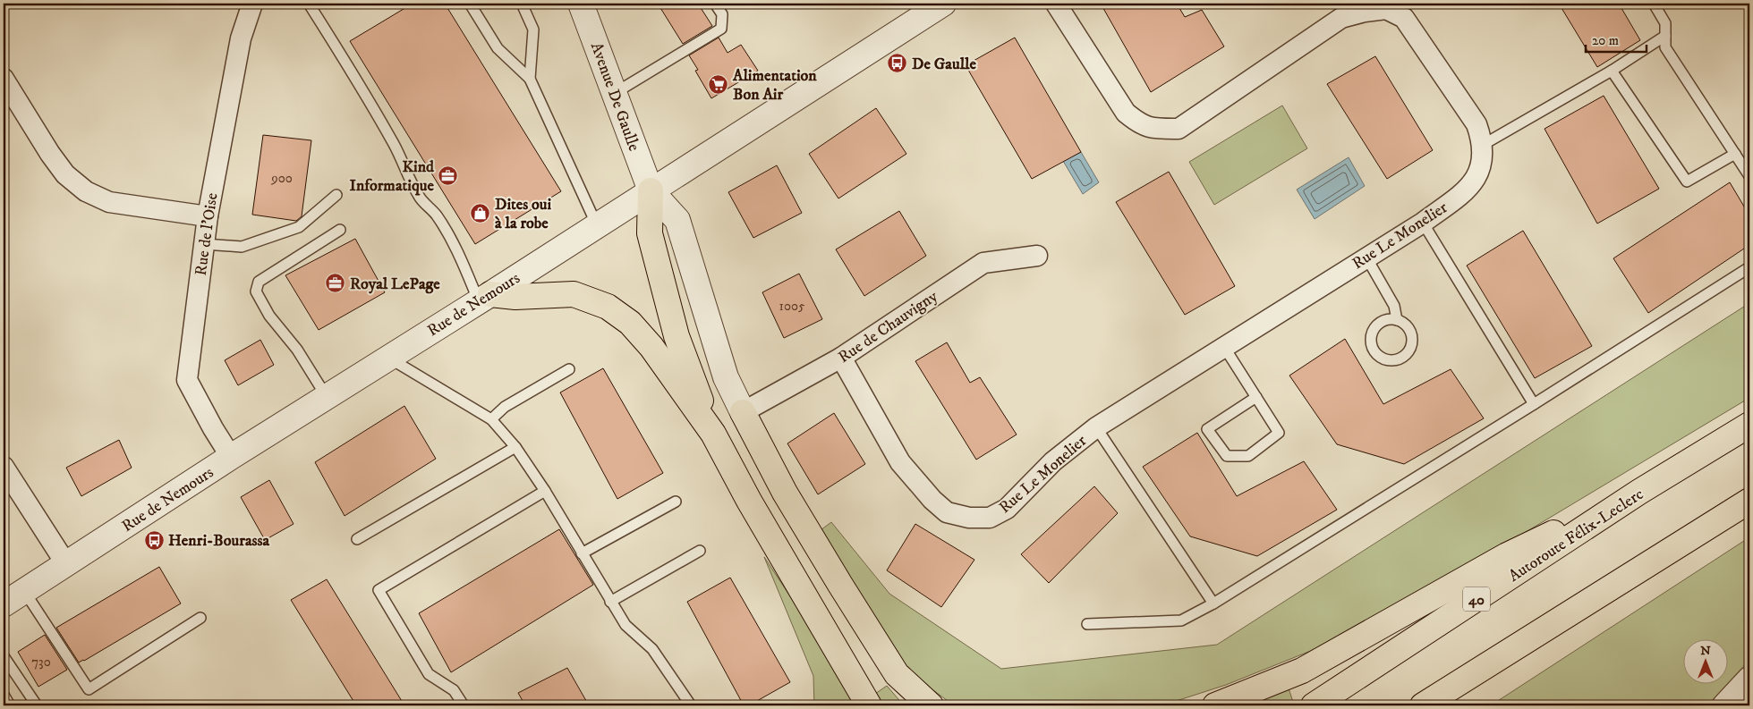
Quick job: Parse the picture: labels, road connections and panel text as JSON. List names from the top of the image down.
{
  "streets": {
    "highway": ["Autoroute Félix-Leclerc", "40"],
    "street": [
      "Avenue De Gaulle",
      "Rue de l'Oise",
      "Rue Le Monelier",
      "Rue de Nemours",
      "Rue de Chauvigny"
    ]
  },
  "crossings": [
    ["Avenue De Gaulle", "Rue de Nemours"],
    ["Rue de l'Oise", "Rue de Nemours"],
    ["Rue Le Monelier", "Rue de Chauvigny"]
  ],
  "places": {
    "bus stop": ["De Gaulle", "Henri-Bourassa"],
    "supermarket": ["Alimentation Bon Air"],
    "office": ["Kind Informatique", "Royal LePage"],
    "shop": ["Dites oui à la robe"]
  },
  "house_numbers": ["900", "1005", "730"],
  "scale_bar": "20 m",
  "north": "top"
}
